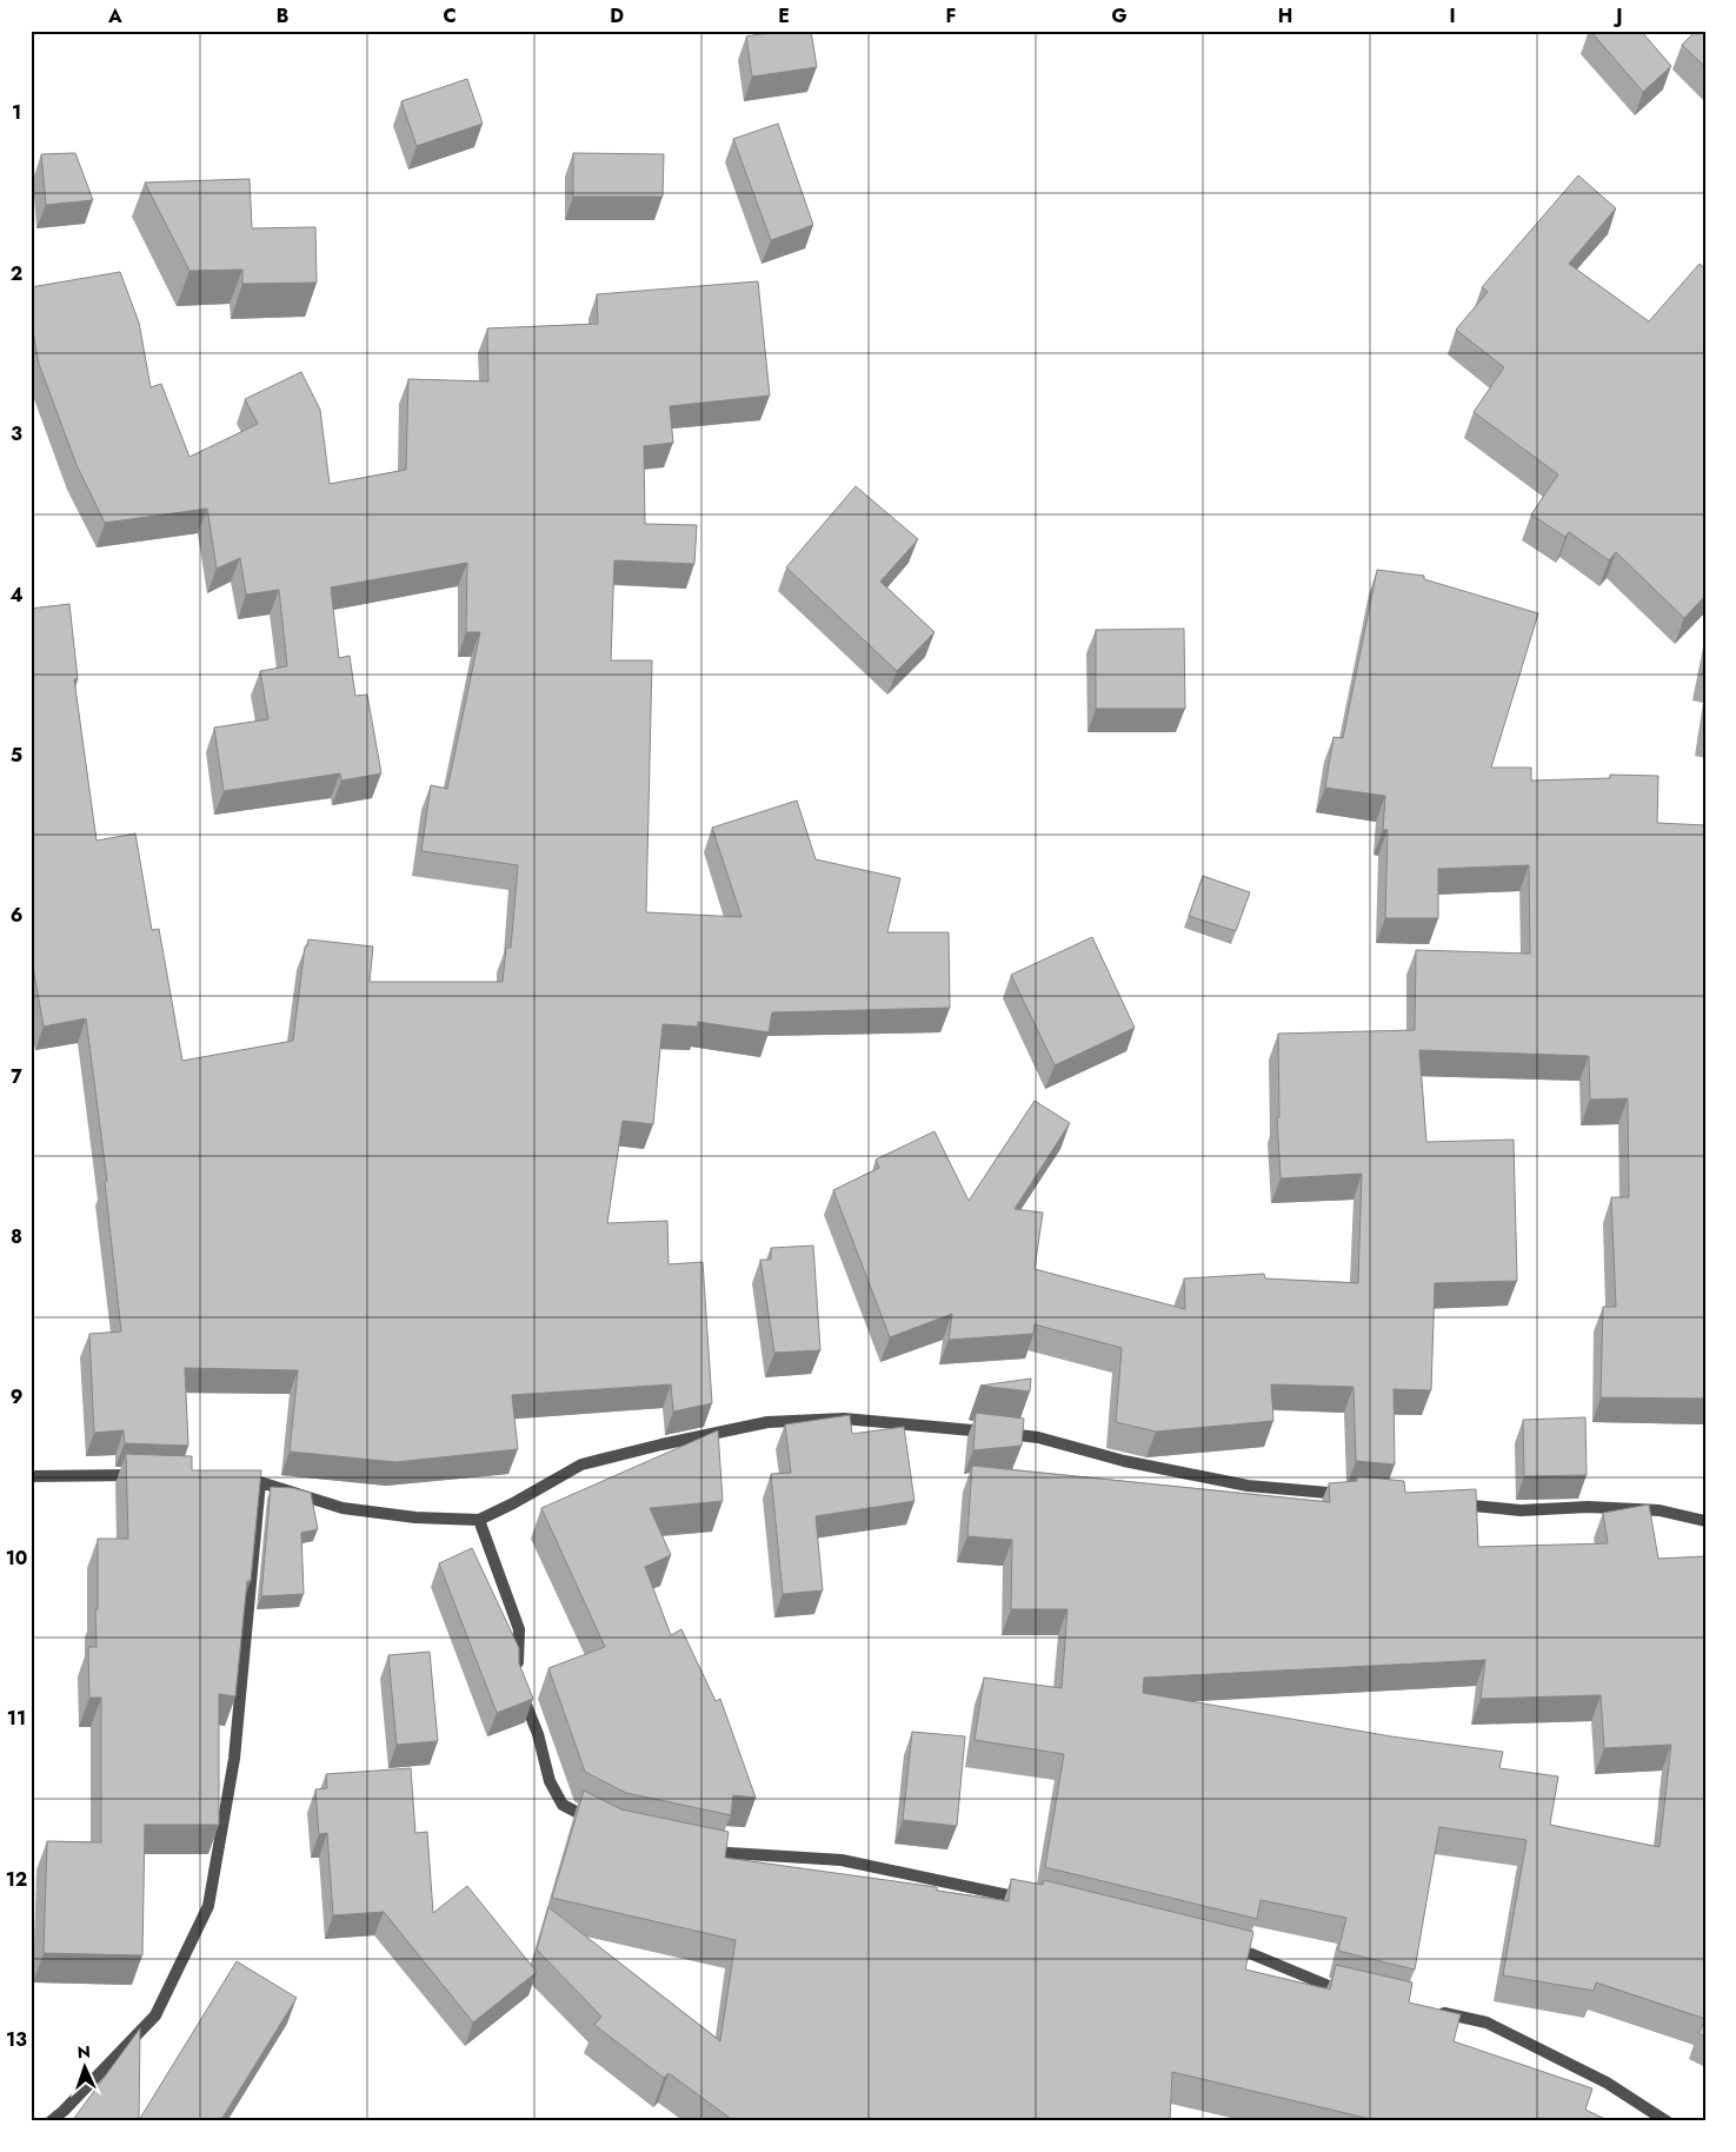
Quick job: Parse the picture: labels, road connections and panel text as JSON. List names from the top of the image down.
{
  "north": "top",
  "grid": {
    "columns": [
      "A",
      "B",
      "C",
      "D",
      "E",
      "F",
      "G",
      "H",
      "I",
      "J"
    ],
    "rows": [
      "1",
      "2",
      "3",
      "4",
      "5",
      "6",
      "7",
      "8",
      "9",
      "10",
      "11",
      "12",
      "13"
    ]
  }
}
